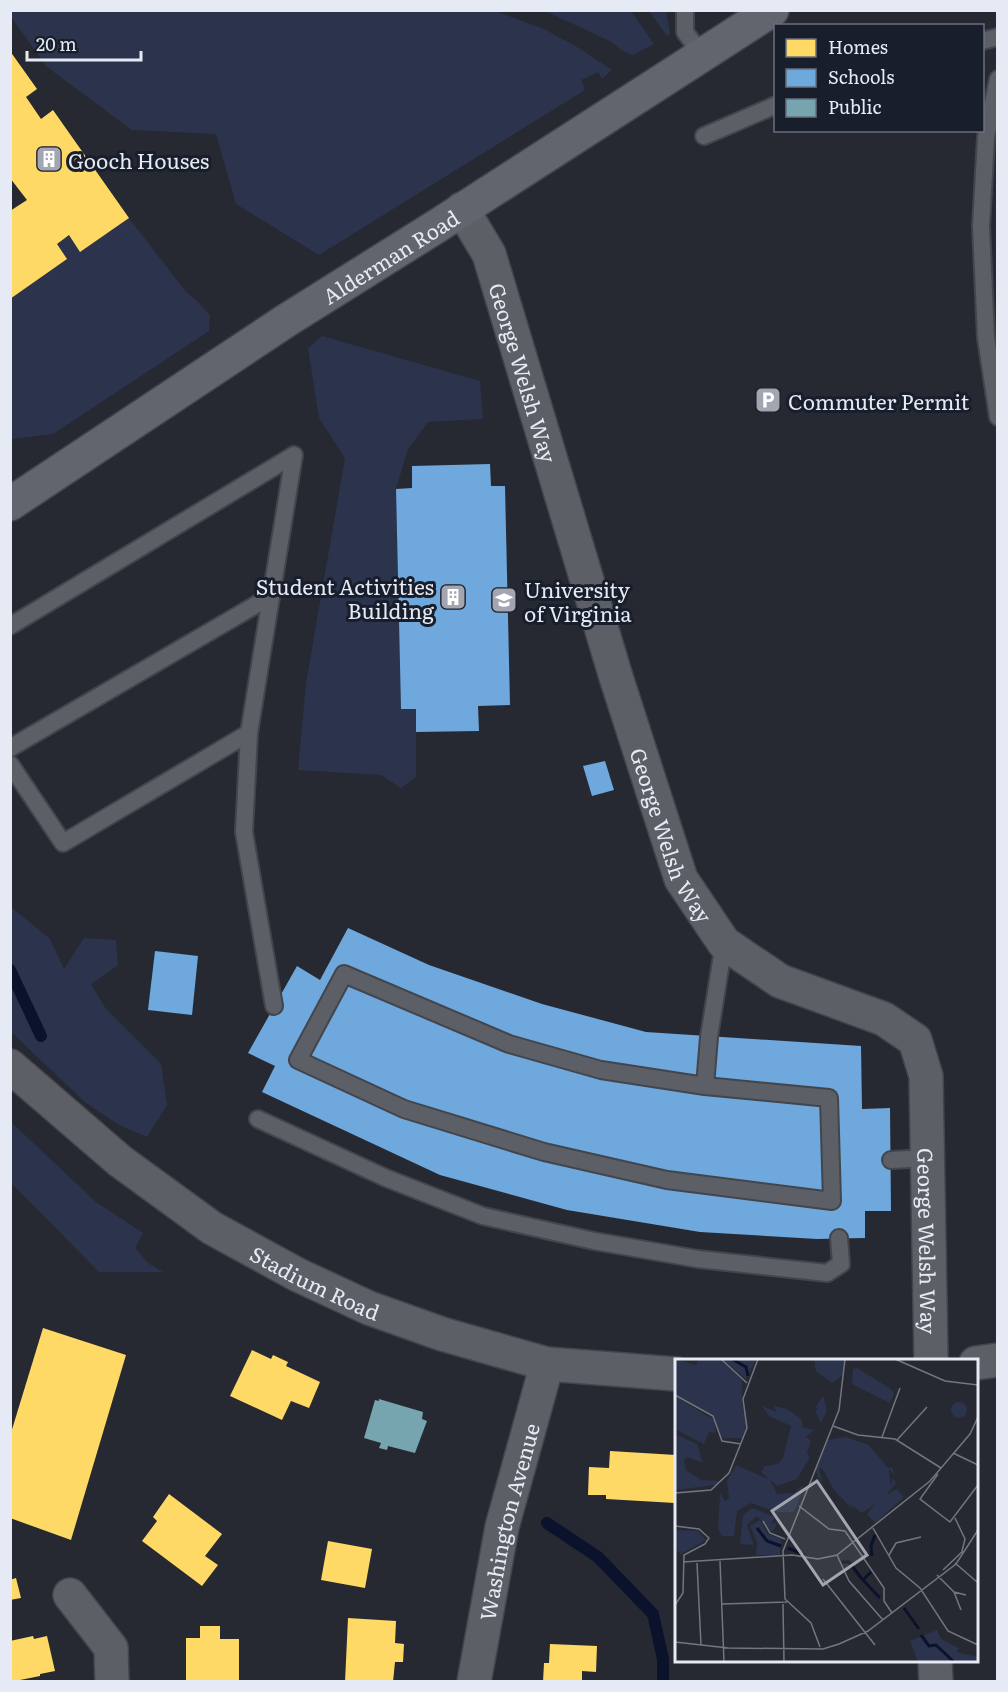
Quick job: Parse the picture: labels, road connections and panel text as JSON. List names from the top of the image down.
{
  "streets": {
    "main road": ["Alderman Road"],
    "street": ["George Welsh Way", "Stadium Road", "Washington Avenue"]
  },
  "crossings": [
    ["Alderman Road", "George Welsh Way"],
    ["Stadium Road", "Washington Avenue"]
  ],
  "places": {
    "building": ["Gooch Houses", "Student Activities Building"],
    "parking": ["Commuter Permit"],
    "school or university": ["University of Virginia"]
  },
  "legend": ["Homes", "Schools", "Public"],
  "scale_bar": "20 m"
}
